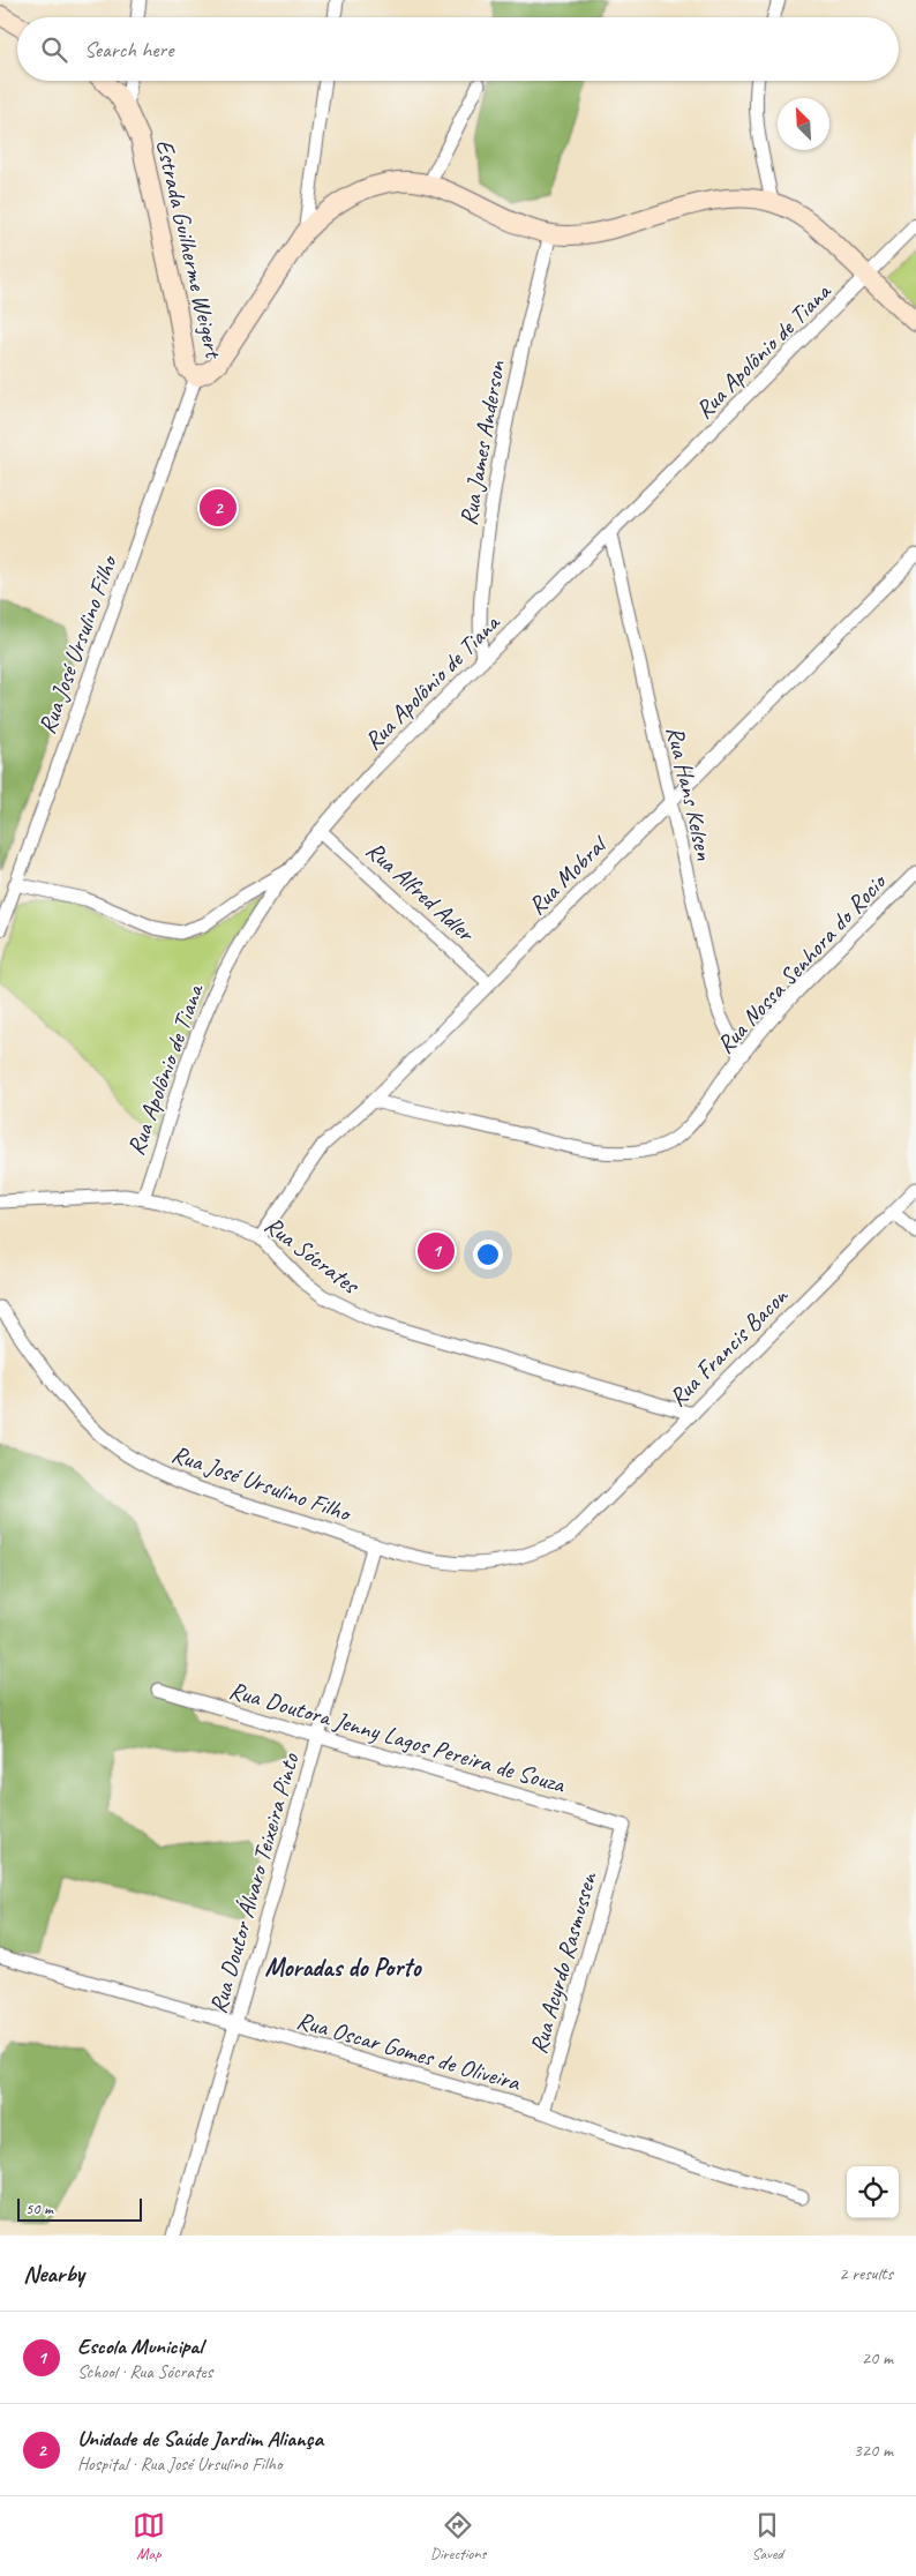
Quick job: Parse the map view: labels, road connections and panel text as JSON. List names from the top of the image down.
{
  "streets": {
    "street": [
      "Estrada Guilherme Weigert",
      "Rua Apolônio de Tiana",
      "Rua James Anderson",
      "Rua José Ursulino Filho",
      "Rua Hans Kelsen",
      "Rua Mobral",
      "Rua Alfred Adler",
      "Rua Nossa Senhora do Rocio",
      "Rua Sócrates",
      "Rua Francis Bacon",
      "Rua Doutora Jenny Lagos Pereira de Souza",
      "Rua Doutor Álvaro Teixeira Pinto",
      "Rua Acyrdo Rasmussen",
      "Rua Oscar Gomes de Oliveira"
    ]
  },
  "crossings": [
    ["Estrada Guilherme Weigert", "Rua Apolônio de Tiana"],
    ["Estrada Guilherme Weigert", "Rua James Anderson"],
    ["Estrada Guilherme Weigert", "Rua José Ursulino Filho"],
    ["Rua Apolônio de Tiana", "Rua James Anderson"],
    ["Rua Apolônio de Tiana", "Rua Hans Kelsen"],
    ["Rua Apolônio de Tiana", "Rua Alfred Adler"],
    ["Rua Apolônio de Tiana", "Rua Sócrates"],
    ["Rua José Ursulino Filho", "Rua Francis Bacon"],
    ["Rua José Ursulino Filho", "Rua Doutor Álvaro Teixeira Pinto"],
    ["Rua Hans Kelsen", "Rua Mobral"],
    ["Rua Hans Kelsen", "Rua Nossa Senhora do Rocio"],
    ["Rua Mobral", "Rua Alfred Adler"],
    ["Rua Mobral", "Rua Nossa Senhora do Rocio"],
    ["Rua Mobral", "Rua Sócrates"],
    ["Rua Sócrates", "Rua Francis Bacon"],
    ["Rua Doutora Jenny Lagos Pereira de Souza", "Rua Doutor Álvaro Teixeira Pinto"],
    ["Rua Doutora Jenny Lagos Pereira de Souza", "Rua Acyrdo Rasmussen"],
    ["Rua Doutor Álvaro Teixeira Pinto", "Rua Oscar Gomes de Oliveira"],
    ["Rua Acyrdo Rasmussen", "Rua Oscar Gomes de Oliveira"]
  ],
  "districts": ["Moradas do Porto"],
  "scale_bar": "50 m",
  "north": "top left",
  "page": {
    "search": "Search here",
    "pins": ["2", "1"],
    "scale": "50 m",
    "heading": ["Nearby", "2 results"],
    "list": [
      {
        "mark": "1",
        "name": "Escola Municipal",
        "note": "School · Rua Sócrates",
        "value": "20 m"
      },
      {
        "mark": "2",
        "name": "Unidade de Saúde Jardim Aliança",
        "note": "Hospital · Rua José Ursulino Filho",
        "value": "320 m"
      }
    ],
    "nav": ["Map", "Directions", "Saved"]
  }
}
